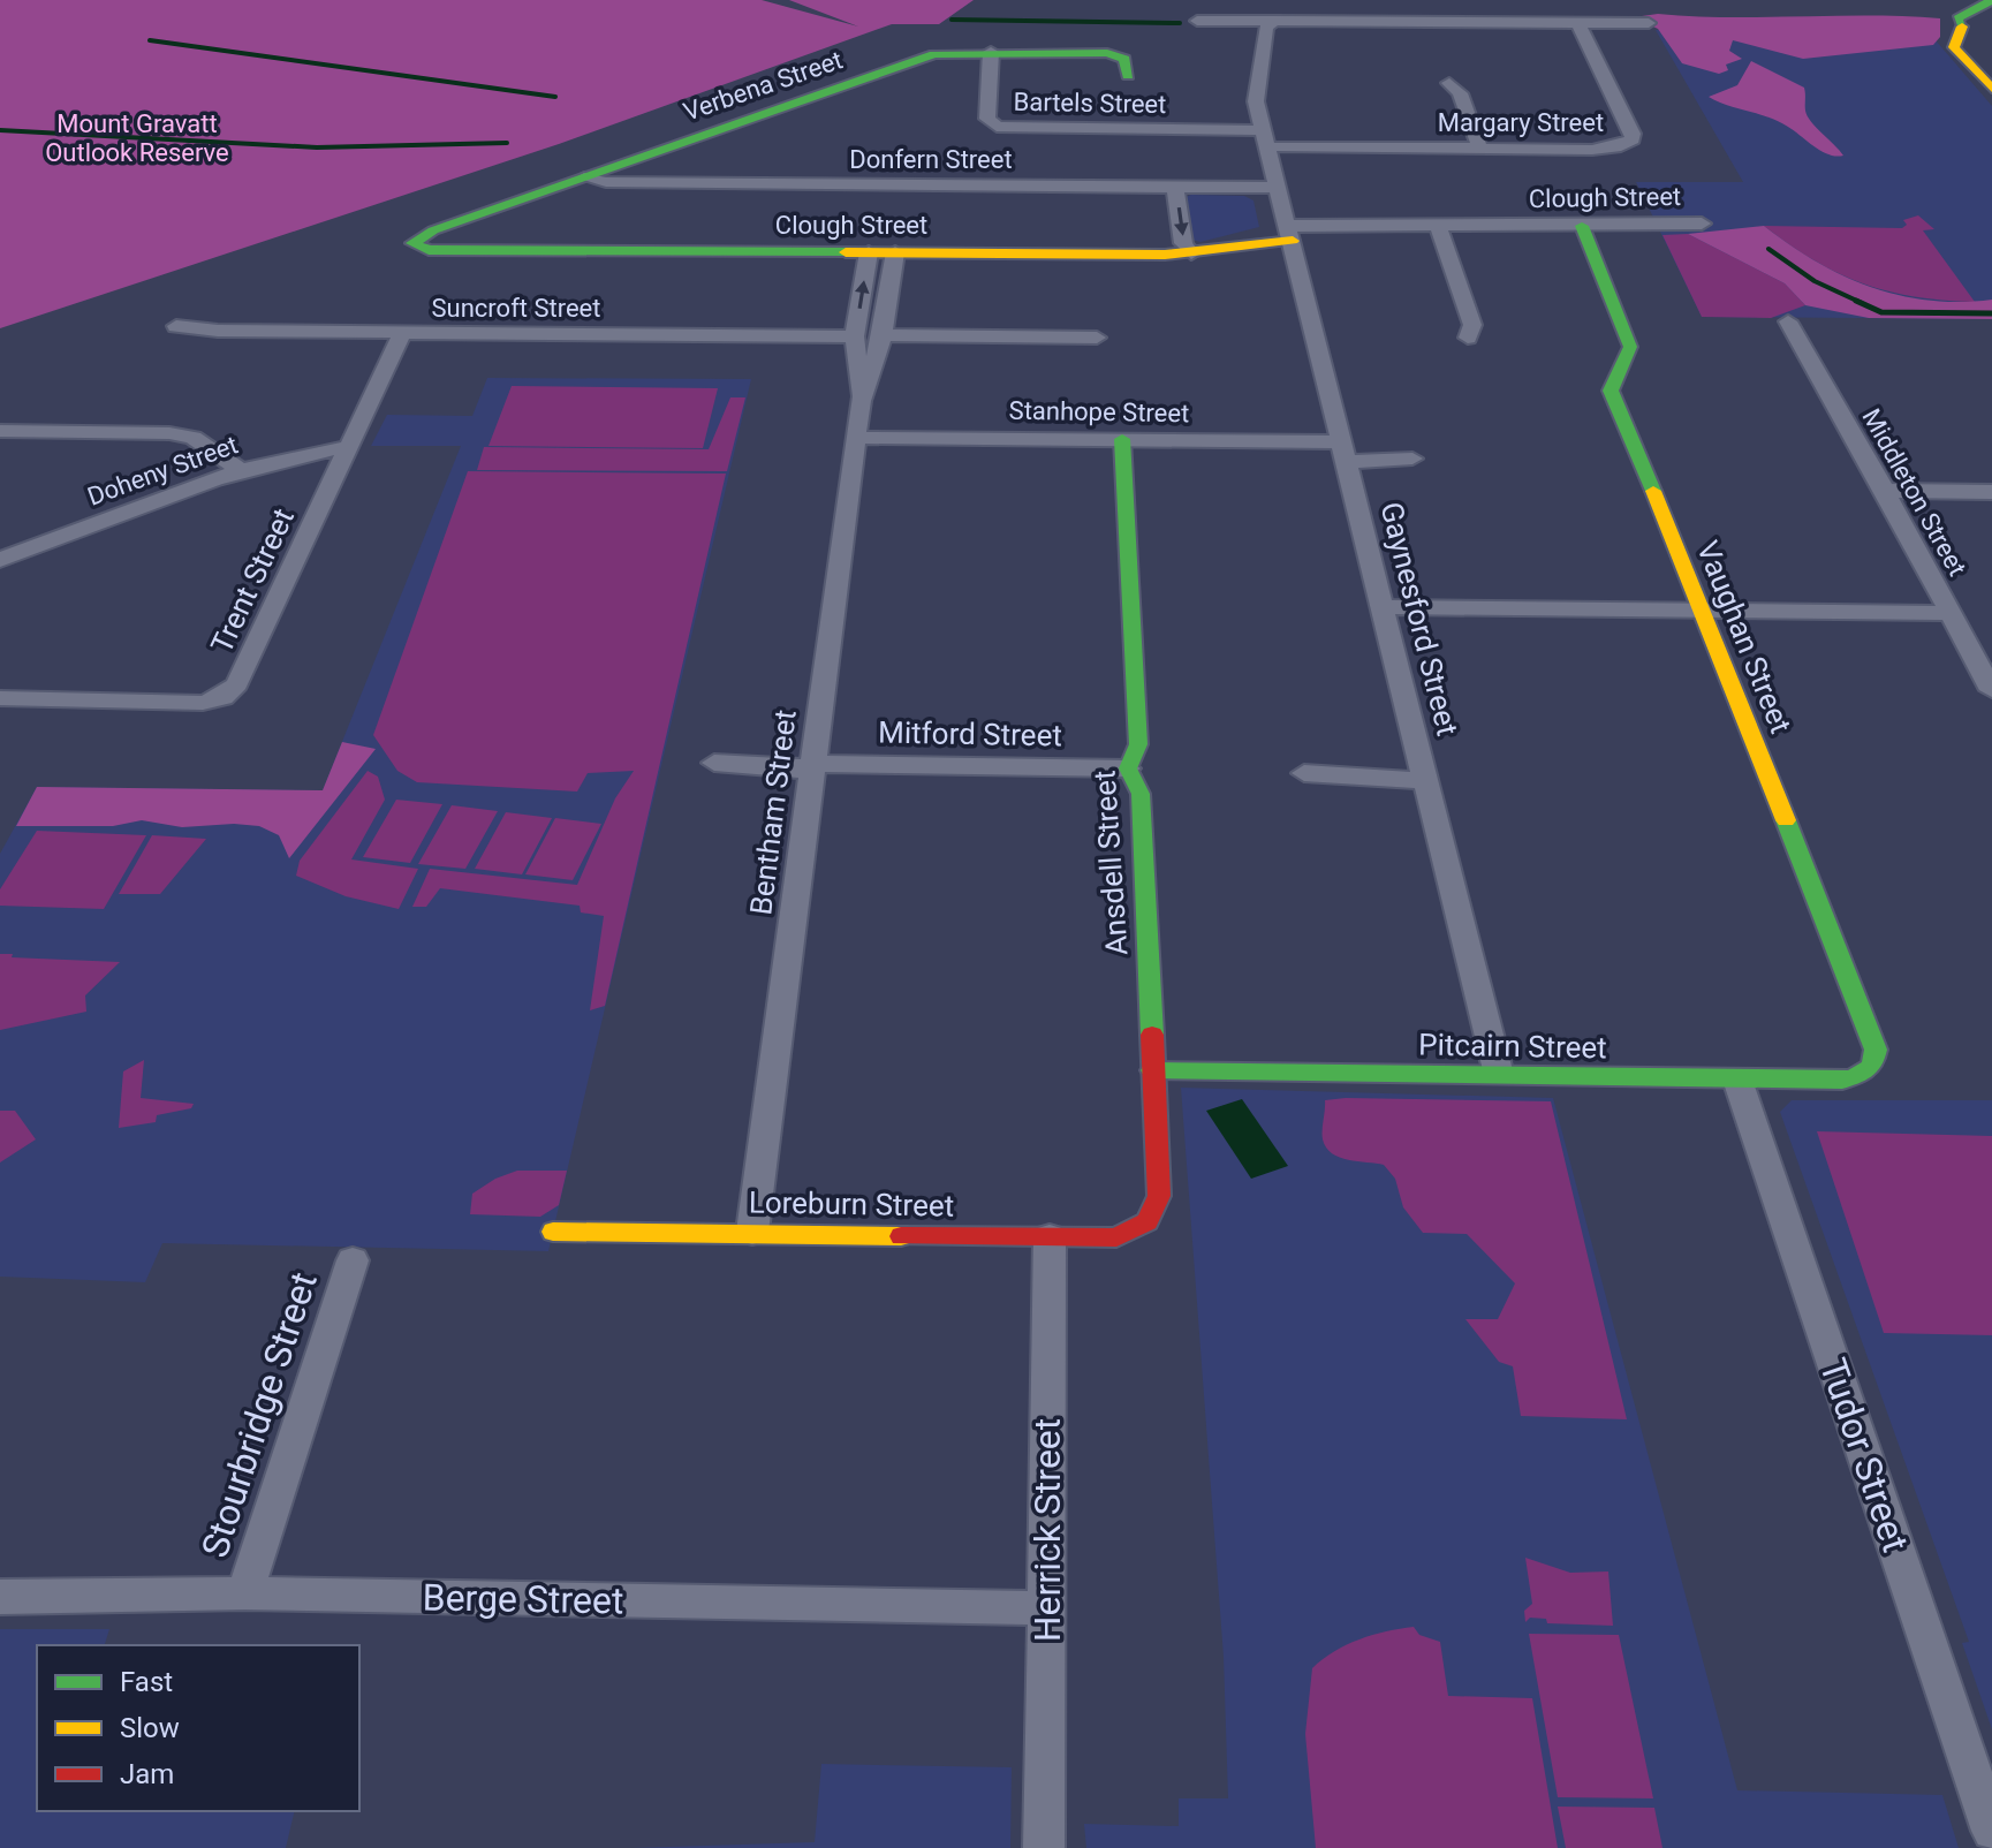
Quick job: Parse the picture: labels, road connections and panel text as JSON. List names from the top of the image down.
{
  "streets": {
    "street": [
      "Verbena Street",
      "Bartels Street",
      "Margary Street",
      "Donfern Street",
      "Clough Street",
      "Suncroft Street",
      "Stanhope Street",
      "Doheny Street",
      "Middleton Street",
      "Trent Street",
      "Gaynesford Street",
      "Vaughan Street",
      "Mitford Street",
      "Bentham Street",
      "Ansdell Street",
      "Pitcairn Street",
      "Loreburn Street",
      "Stourbridge Street",
      "Tudor Street",
      "Herrick Street",
      "Berge Street"
    ]
  },
  "crossings": [
    ["Verbena Street", "Bartels Street"],
    ["Verbena Street", "Donfern Street"],
    ["Verbena Street", "Clough Street"],
    ["Bartels Street", "Gaynesford Street"],
    ["Margary Street", "Gaynesford Street"],
    ["Donfern Street", "Gaynesford Street"],
    ["Clough Street", "Gaynesford Street"],
    ["Clough Street", "Vaughan Street"],
    ["Clough Street", "Bentham Street"],
    ["Suncroft Street", "Trent Street"],
    ["Suncroft Street", "Bentham Street"],
    ["Stanhope Street", "Gaynesford Street"],
    ["Stanhope Street", "Bentham Street"],
    ["Stanhope Street", "Ansdell Street"],
    ["Doheny Street", "Trent Street"],
    ["Gaynesford Street", "Pitcairn Street"],
    ["Vaughan Street", "Pitcairn Street"],
    ["Mitford Street", "Bentham Street"],
    ["Mitford Street", "Ansdell Street"],
    ["Bentham Street", "Loreburn Street"],
    ["Ansdell Street", "Pitcairn Street"],
    ["Ansdell Street", "Loreburn Street"],
    ["Pitcairn Street", "Tudor Street"],
    ["Loreburn Street", "Herrick Street"],
    ["Stourbridge Street", "Berge Street"],
    ["Herrick Street", "Berge Street"]
  ],
  "parks": ["Mount Gravatt Outlook Reserve"],
  "legend": ["Fast", "Slow", "Jam"]
}
